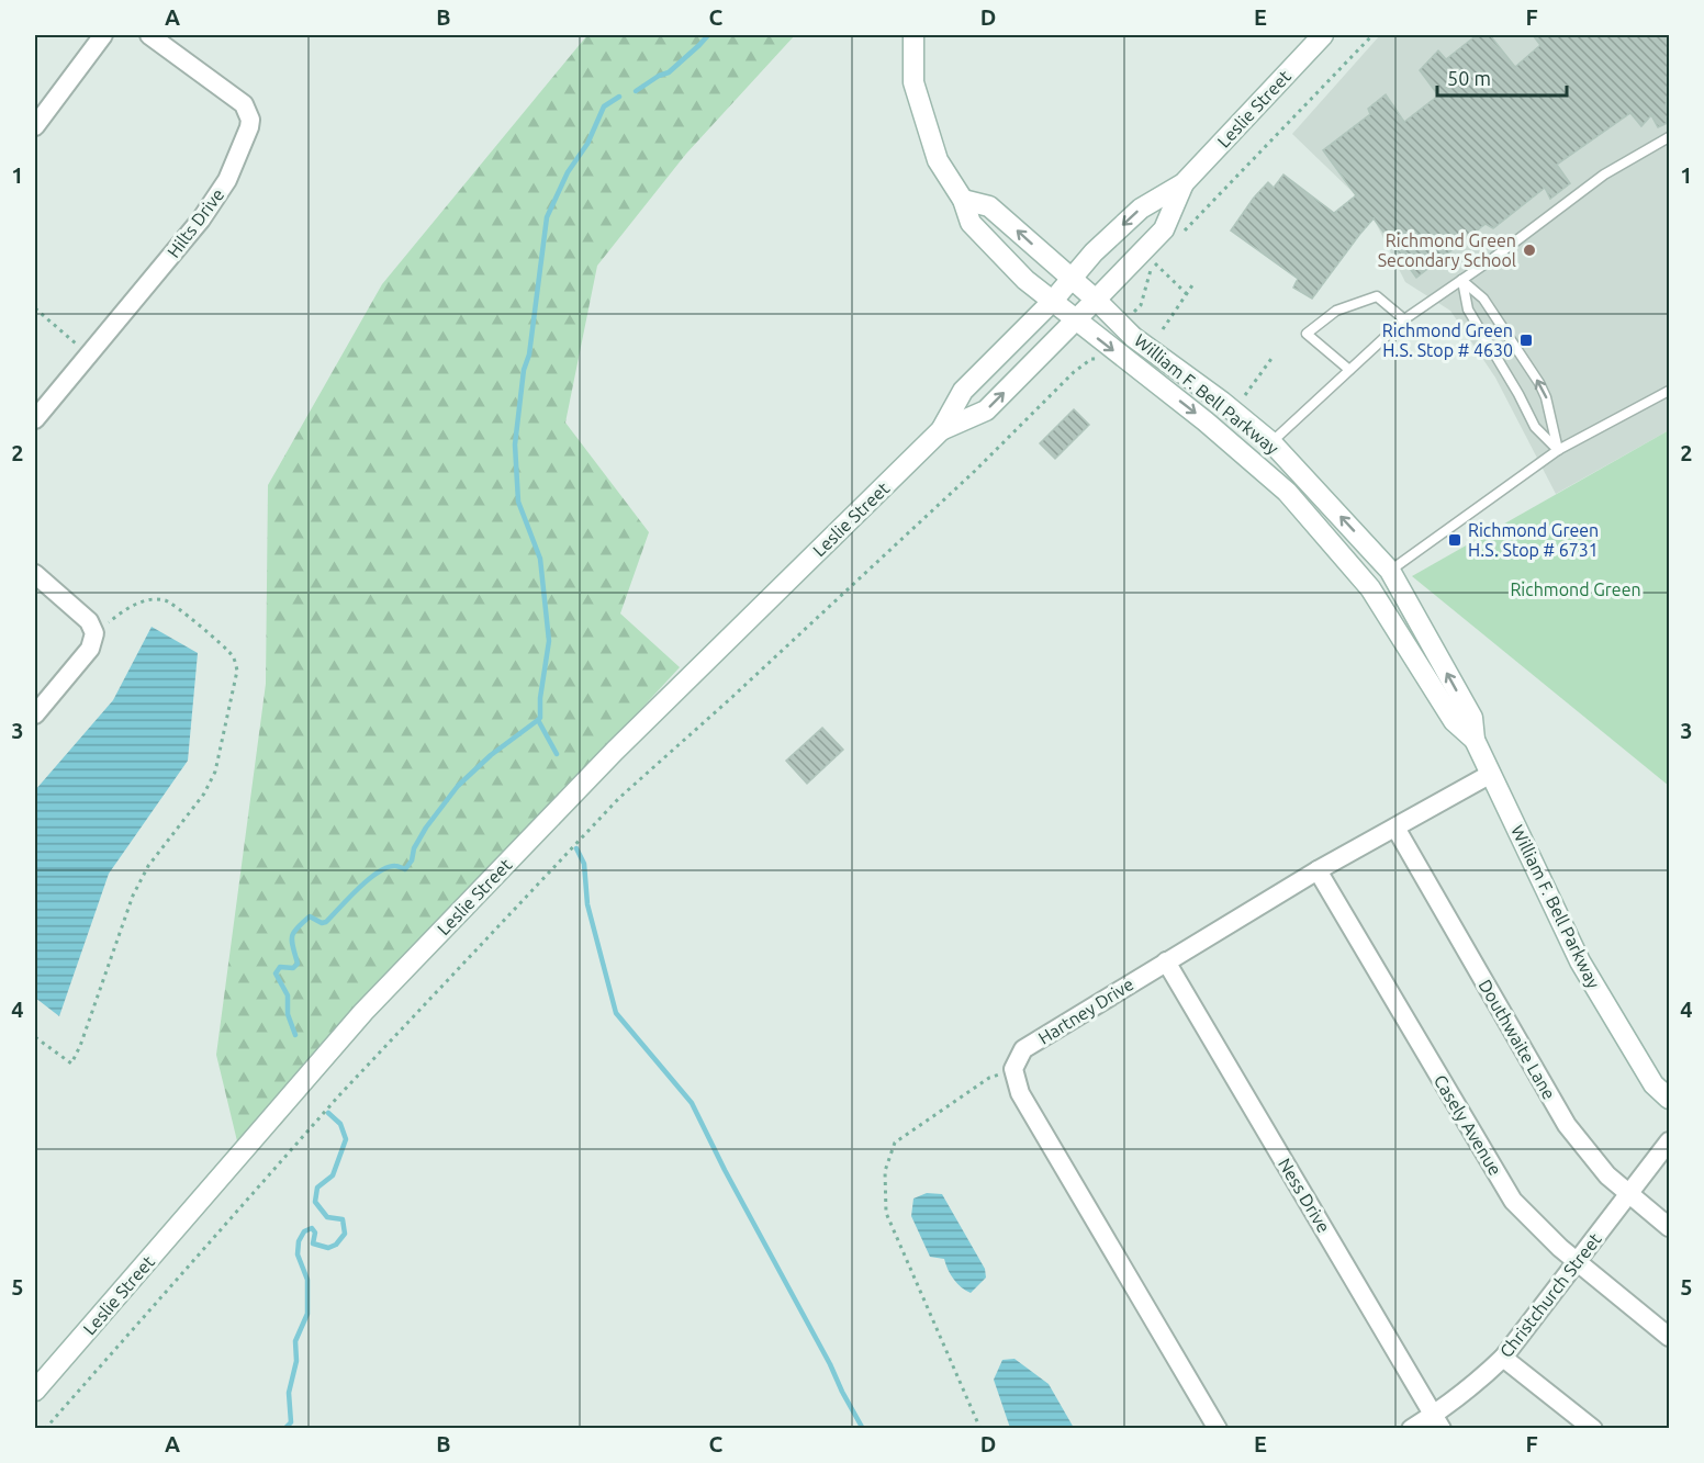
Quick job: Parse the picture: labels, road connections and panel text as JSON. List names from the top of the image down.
{
  "streets": {
    "main road": ["Leslie Street", "William F. Bell Parkway"],
    "street": [
      "Hilts Drive",
      "Hartney Drive",
      "Douthwaite Lane",
      "Casely Avenue",
      "Ness Drive",
      "Christchurch Street"
    ]
  },
  "crossings": [
    ["Leslie Street", "William F. Bell Parkway"],
    ["William F. Bell Parkway", "Hartney Drive"],
    ["Hartney Drive", "Douthwaite Lane"],
    ["Hartney Drive", "Casely Avenue"],
    ["Hartney Drive", "Ness Drive"],
    ["Douthwaite Lane", "Christchurch Street"],
    ["Casely Avenue", "Christchurch Street"],
    ["Ness Drive", "Christchurch Street"]
  ],
  "parks": ["Richmond Green"],
  "places": {
    "other": ["Richmond Green Secondary School"],
    "transit": ["Richmond Green H.S. Stop # 4630", "Richmond Green H.S. Stop # 6731"]
  },
  "scale_bar": "50 m",
  "grid": {
    "columns": [
      "A",
      "B",
      "C",
      "D",
      "E",
      "F"
    ],
    "rows": [
      "1",
      "2",
      "3",
      "4",
      "5"
    ]
  }
}
